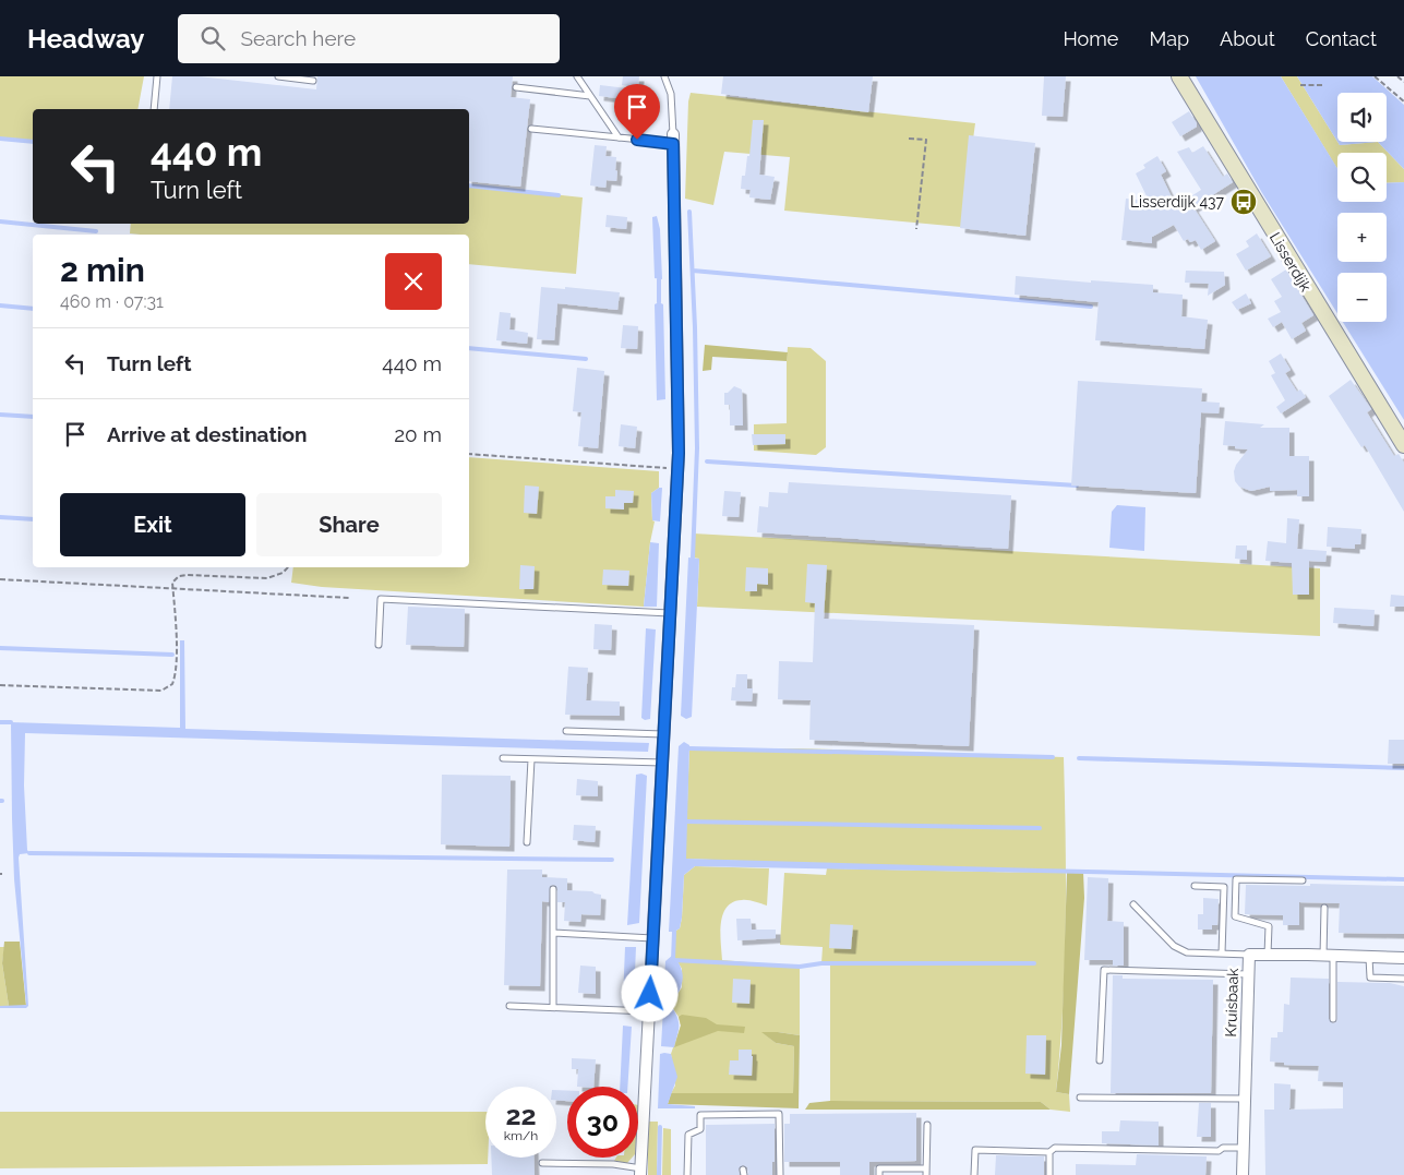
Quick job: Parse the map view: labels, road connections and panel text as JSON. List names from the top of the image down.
{
  "streets": {
    "street": ["Lisserdijk", "Kruisbaak"]
  },
  "places": {
    "bus stop": ["Lisserdijk 437"]
  },
  "page": {
    "header": "Headway",
    "search": "Search here",
    "nav": [
      "Home",
      "Map",
      "About",
      "Contact"
    ],
    "map_buttons": ["+", "−"],
    "turn": ["440 m", "Turn left"],
    "heading": ["2 min", "460 m · 07:31"],
    "list": [
      {
        "name": "Turn left",
        "value": "440 m"
      },
      {
        "name": "Arrive at destination",
        "value": "20 m"
      }
    ],
    "buttons": ["Exit", "Share"],
    "speed": "22 km/h",
    "limit": "30"
  }
}
